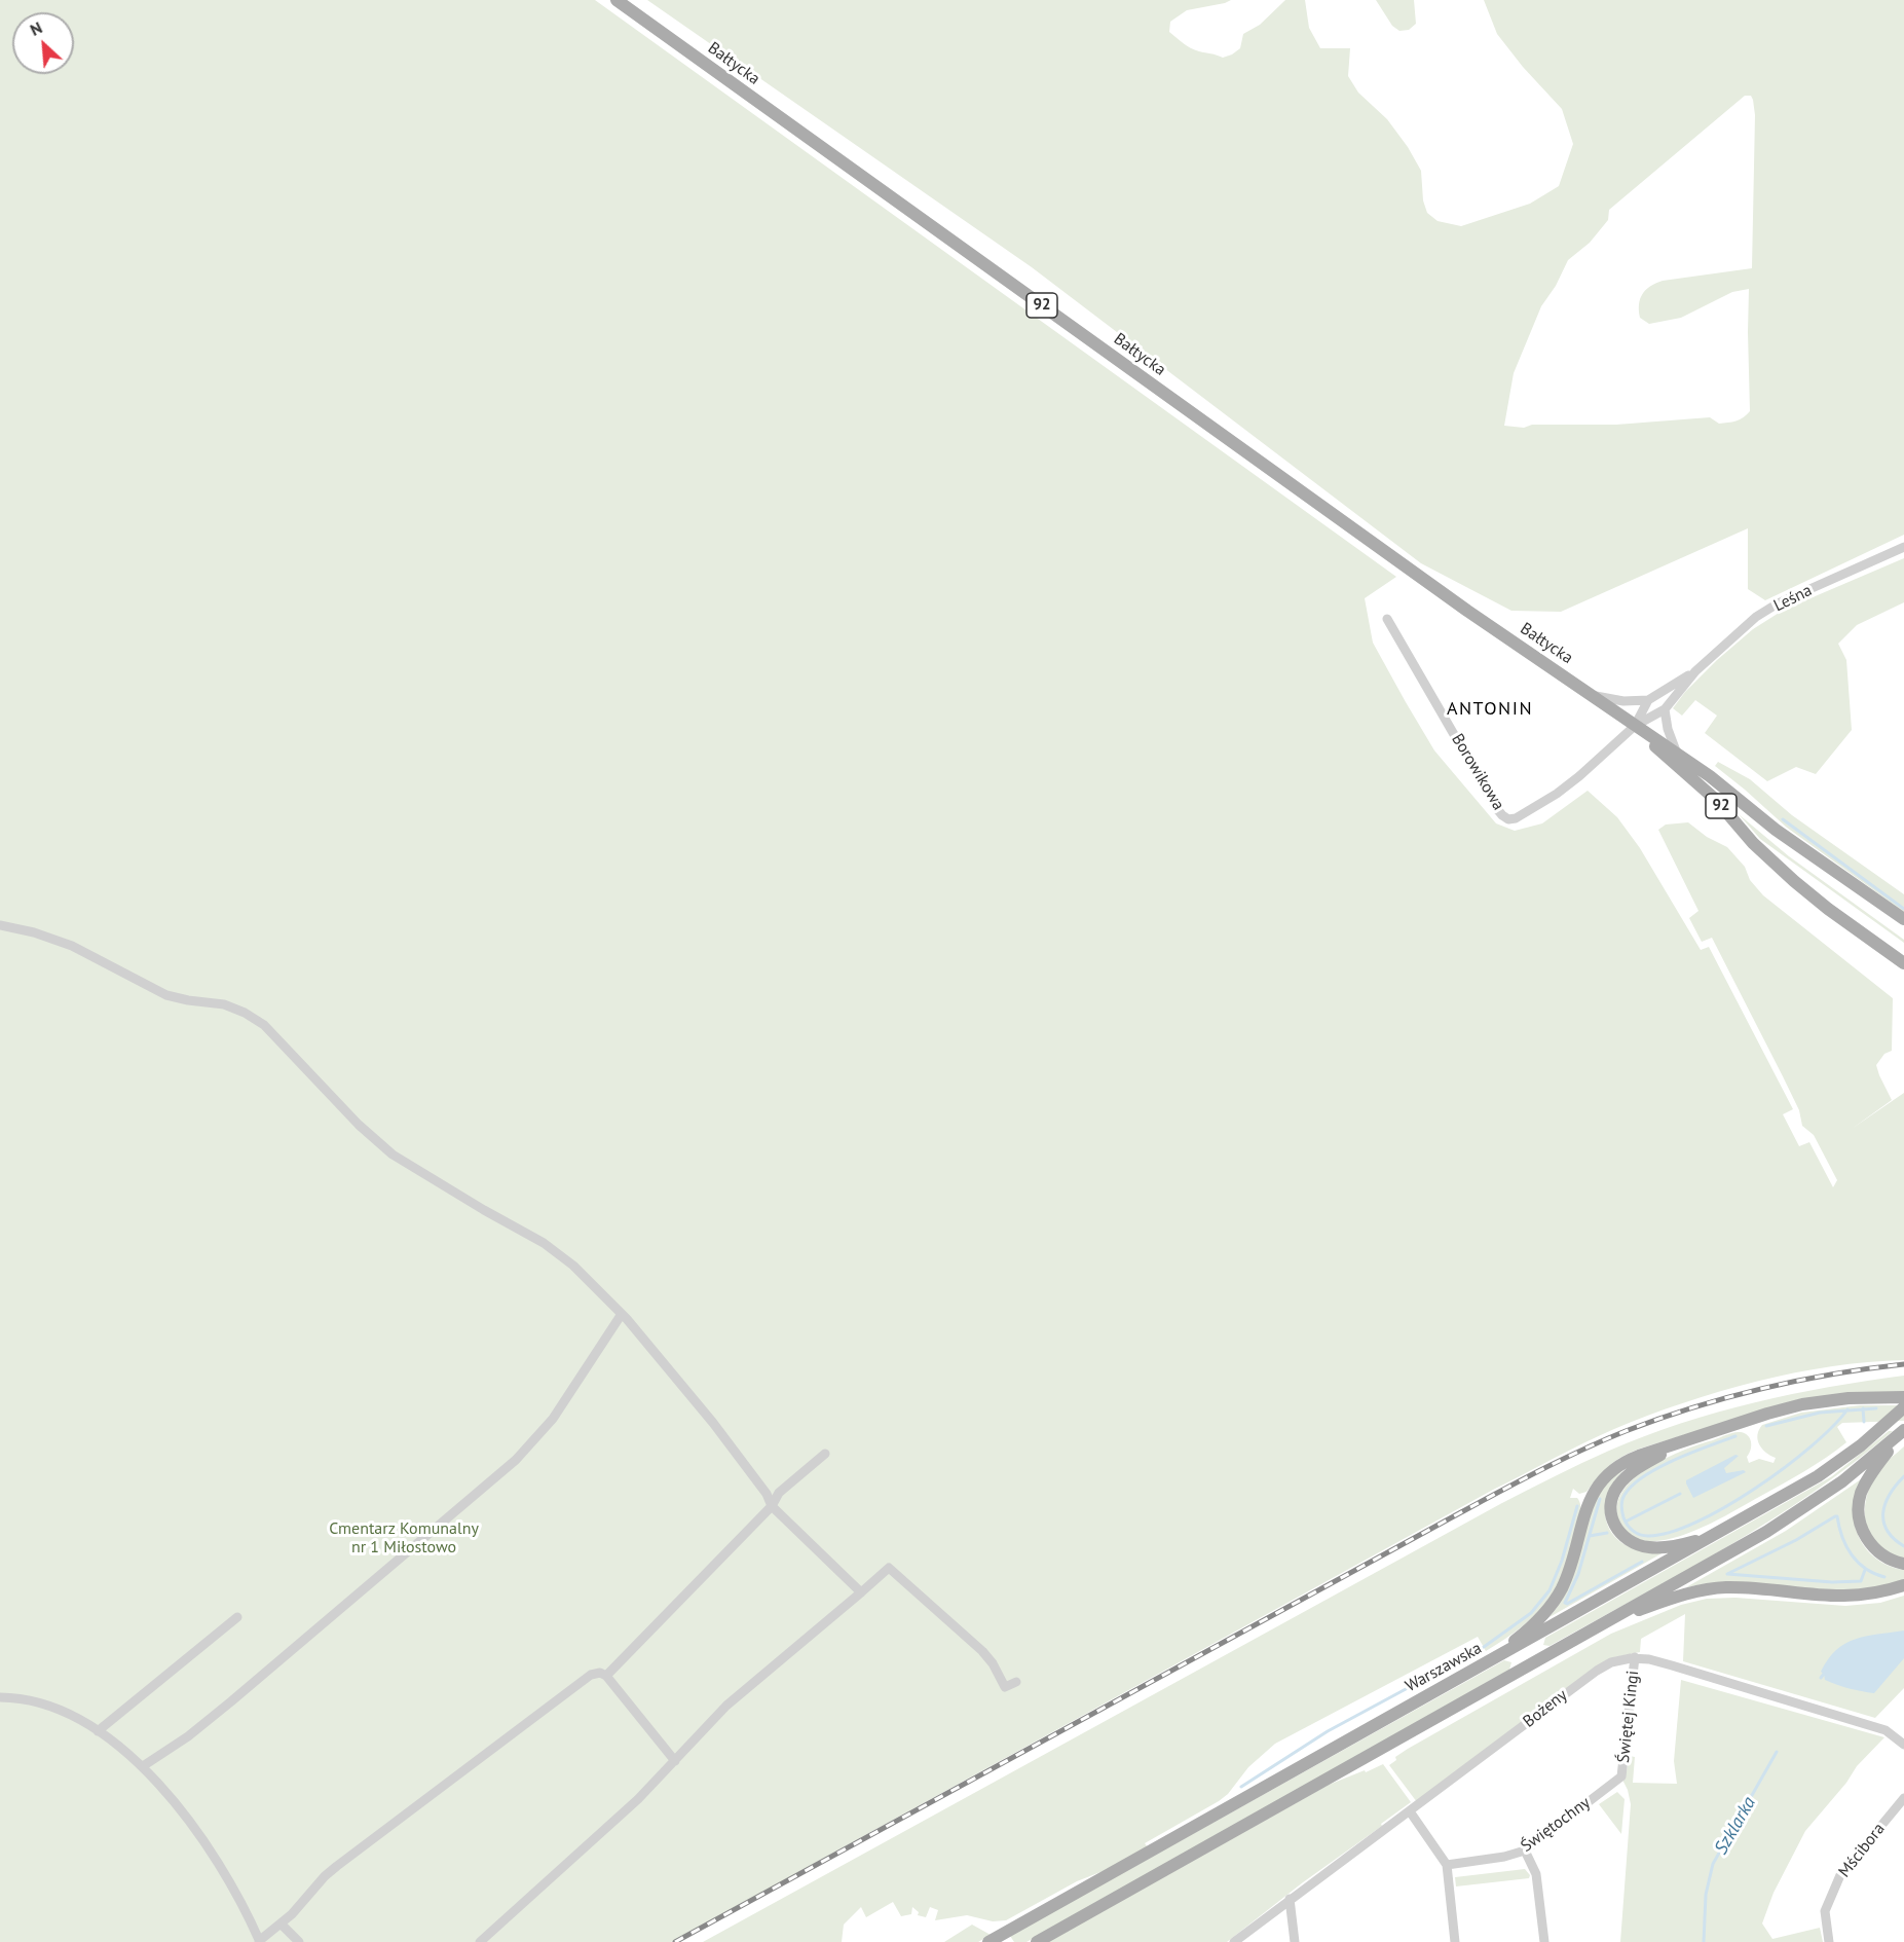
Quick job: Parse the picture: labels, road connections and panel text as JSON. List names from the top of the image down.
{
  "streets": {
    "main road": ["Bałtycka", "92", "Warszawska"],
    "street": [
      "Leśna",
      "Borowikowa",
      "Bożeny",
      "Świętej Kingi",
      "Świętochny",
      "Mścibora"
    ]
  },
  "crossings": [
    ["Bałtycka", "Leśna"],
    ["Bałtycka", "Borowikowa"],
    ["Leśna", "Borowikowa"],
    ["Bożeny", "Świętej Kingi"],
    ["Świętej Kingi", "Świętochny"]
  ],
  "districts": ["ANTONIN"],
  "water": ["Szklarka"],
  "parks": ["Cmentarz Komunalny nr 1 Miłostowo"],
  "north": "top left"
}
